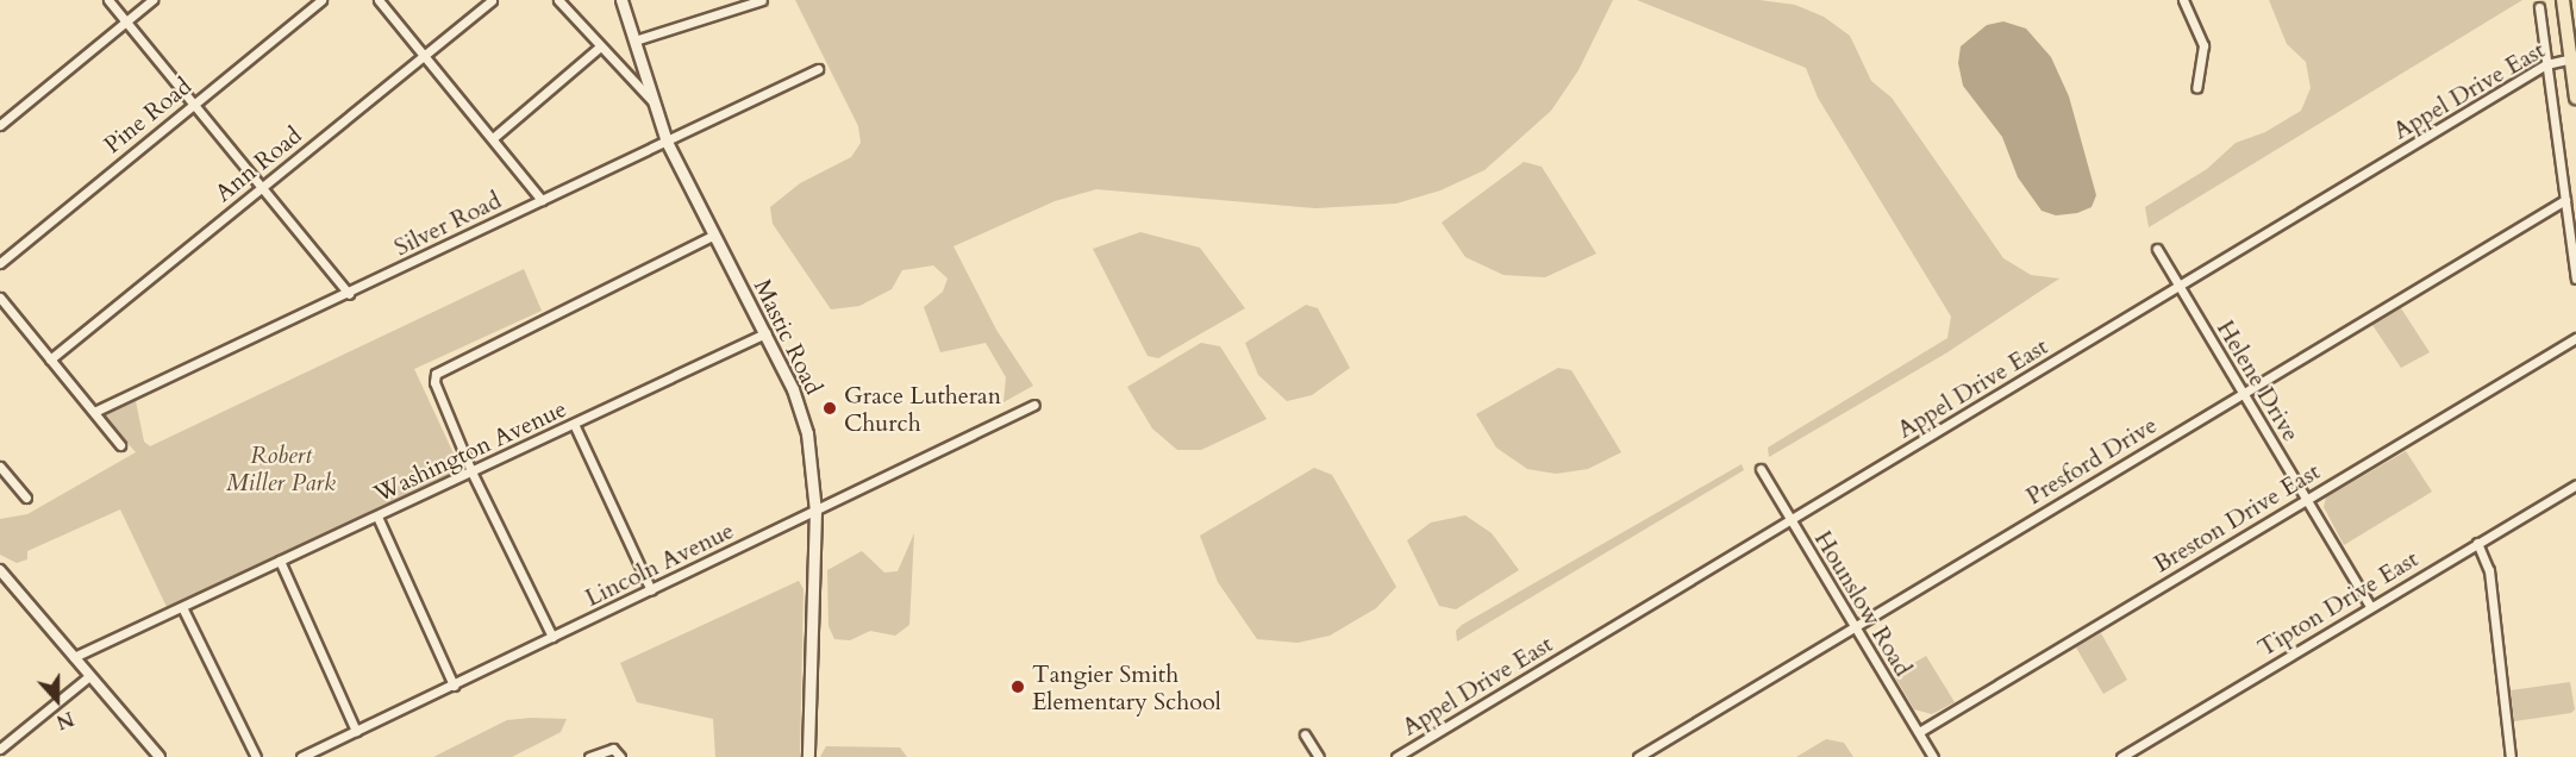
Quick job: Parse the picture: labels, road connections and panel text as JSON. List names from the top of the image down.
{
  "streets": {
    "main road": ["Mastic Road"],
    "street": [
      "Appel Drive East",
      "Pine Road",
      "Ann Road",
      "Silver Road",
      "Helene Drive",
      "Washington Avenue",
      "Presford Drive",
      "Breston Drive East",
      "Lincoln Avenue",
      "Hounslow Road",
      "Tipton Drive East"
    ]
  },
  "crossings": [
    ["Appel Drive East", "Helene Drive"],
    ["Appel Drive East", "Hounslow Road"],
    ["Silver Road", "Mastic Road"],
    ["Mastic Road", "Washington Avenue"],
    ["Mastic Road", "Lincoln Avenue"],
    ["Helene Drive", "Presford Drive"],
    ["Helene Drive", "Breston Drive East"],
    ["Helene Drive", "Tipton Drive East"],
    ["Presford Drive", "Hounslow Road"],
    ["Breston Drive East", "Hounslow Road"]
  ],
  "parks": ["Robert Miller Park"],
  "places": ["Grace Lutheran Church", "Tangier Smith Elementary School"],
  "north": "bottom"
}
